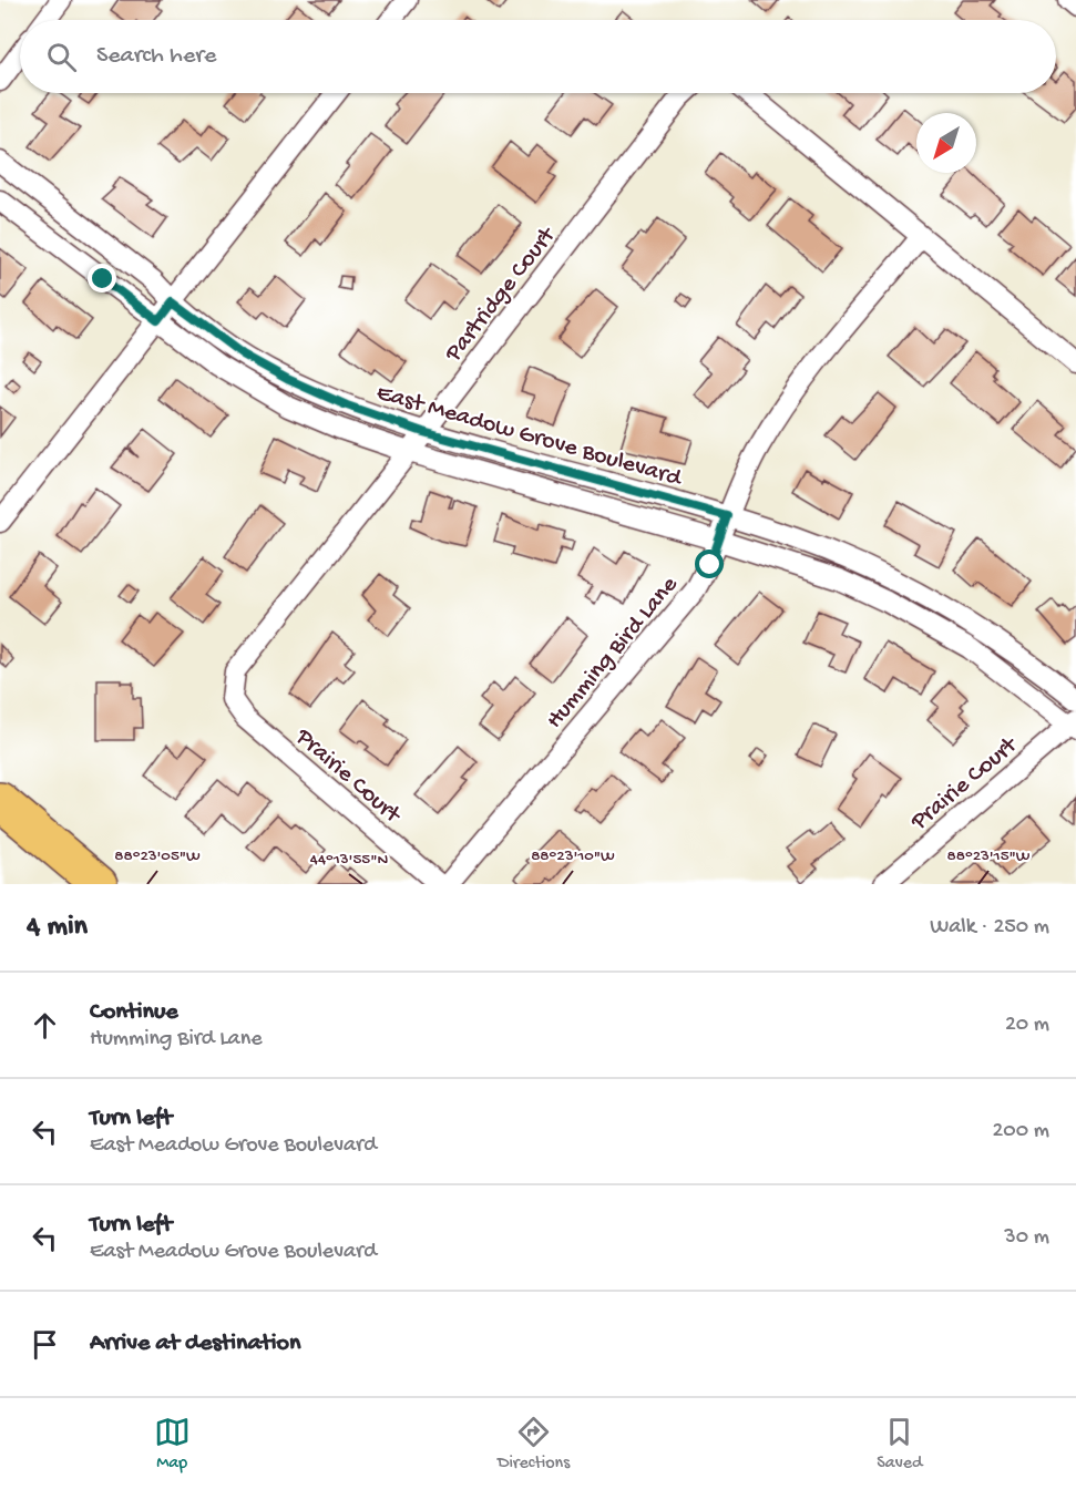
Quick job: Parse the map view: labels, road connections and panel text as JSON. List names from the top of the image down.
{
  "streets": {
    "street": [
      "Partridge Court",
      "East Meadow Grove Boulevard",
      "Humming Bird Lane",
      "Prairie Court"
    ]
  },
  "crossings": [
    ["Partridge Court", "East Meadow Grove Boulevard"],
    ["Partridge Court", "Prairie Court"],
    ["East Meadow Grove Boulevard", "Humming Bird Lane"],
    ["East Meadow Grove Boulevard", "Prairie Court"]
  ],
  "north": "bottom left",
  "page": {
    "search": "Search here",
    "heading": ["4 min", "Walk · 250 m"],
    "list": [
      ["Continue", "Humming Bird Lane", "20 m"],
      ["Turn left", "East Meadow Grove Boulevard", "200 m"],
      ["Turn left", "East Meadow Grove Boulevard", "30 m"],
      "Arrive at destination"
    ],
    "nav": ["Map", "Directions", "Saved"]
  },
  "coordinates": [
    "88°23'05\"W",
    "88°23'10\"W",
    "88°23'15\"W",
    "44°13'55\"N"
  ]
}
